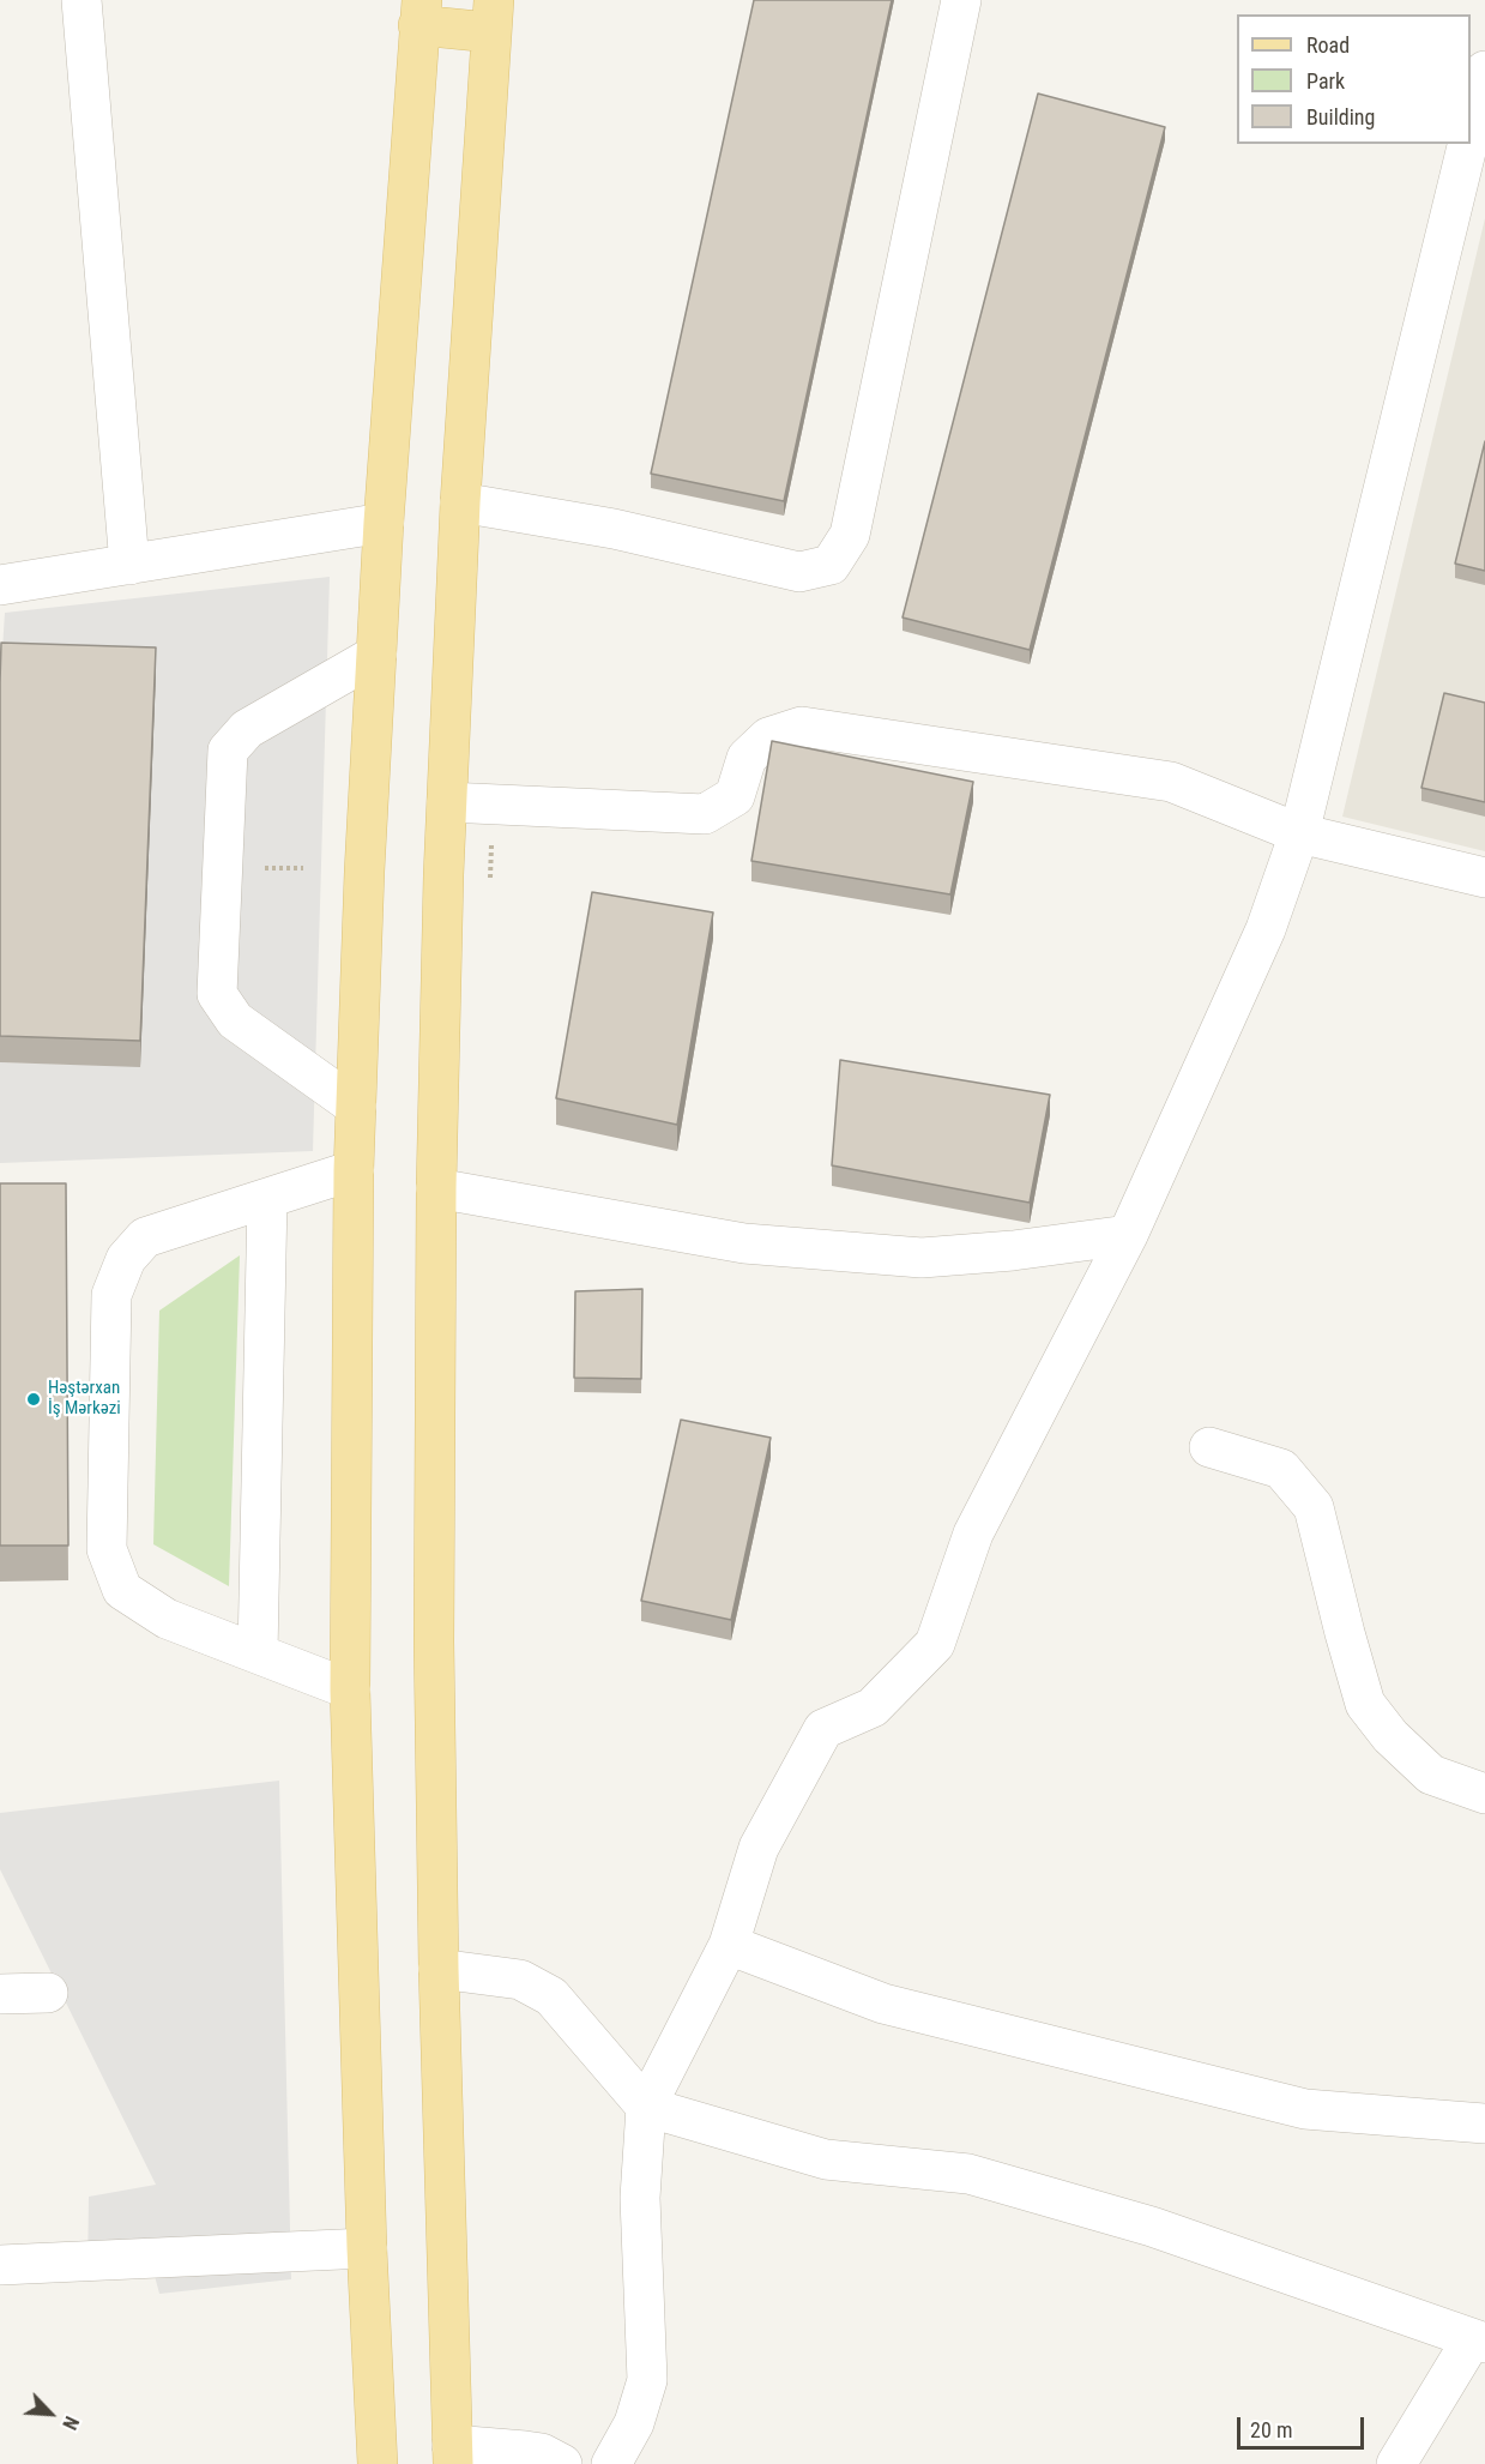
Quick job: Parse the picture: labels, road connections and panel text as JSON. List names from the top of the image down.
{
  "places": ["Həştərxan İş Mərkəzi"],
  "legend": ["Road", "Park", "Building"],
  "scale_bar": "20 m",
  "north": "bottom right"
}
